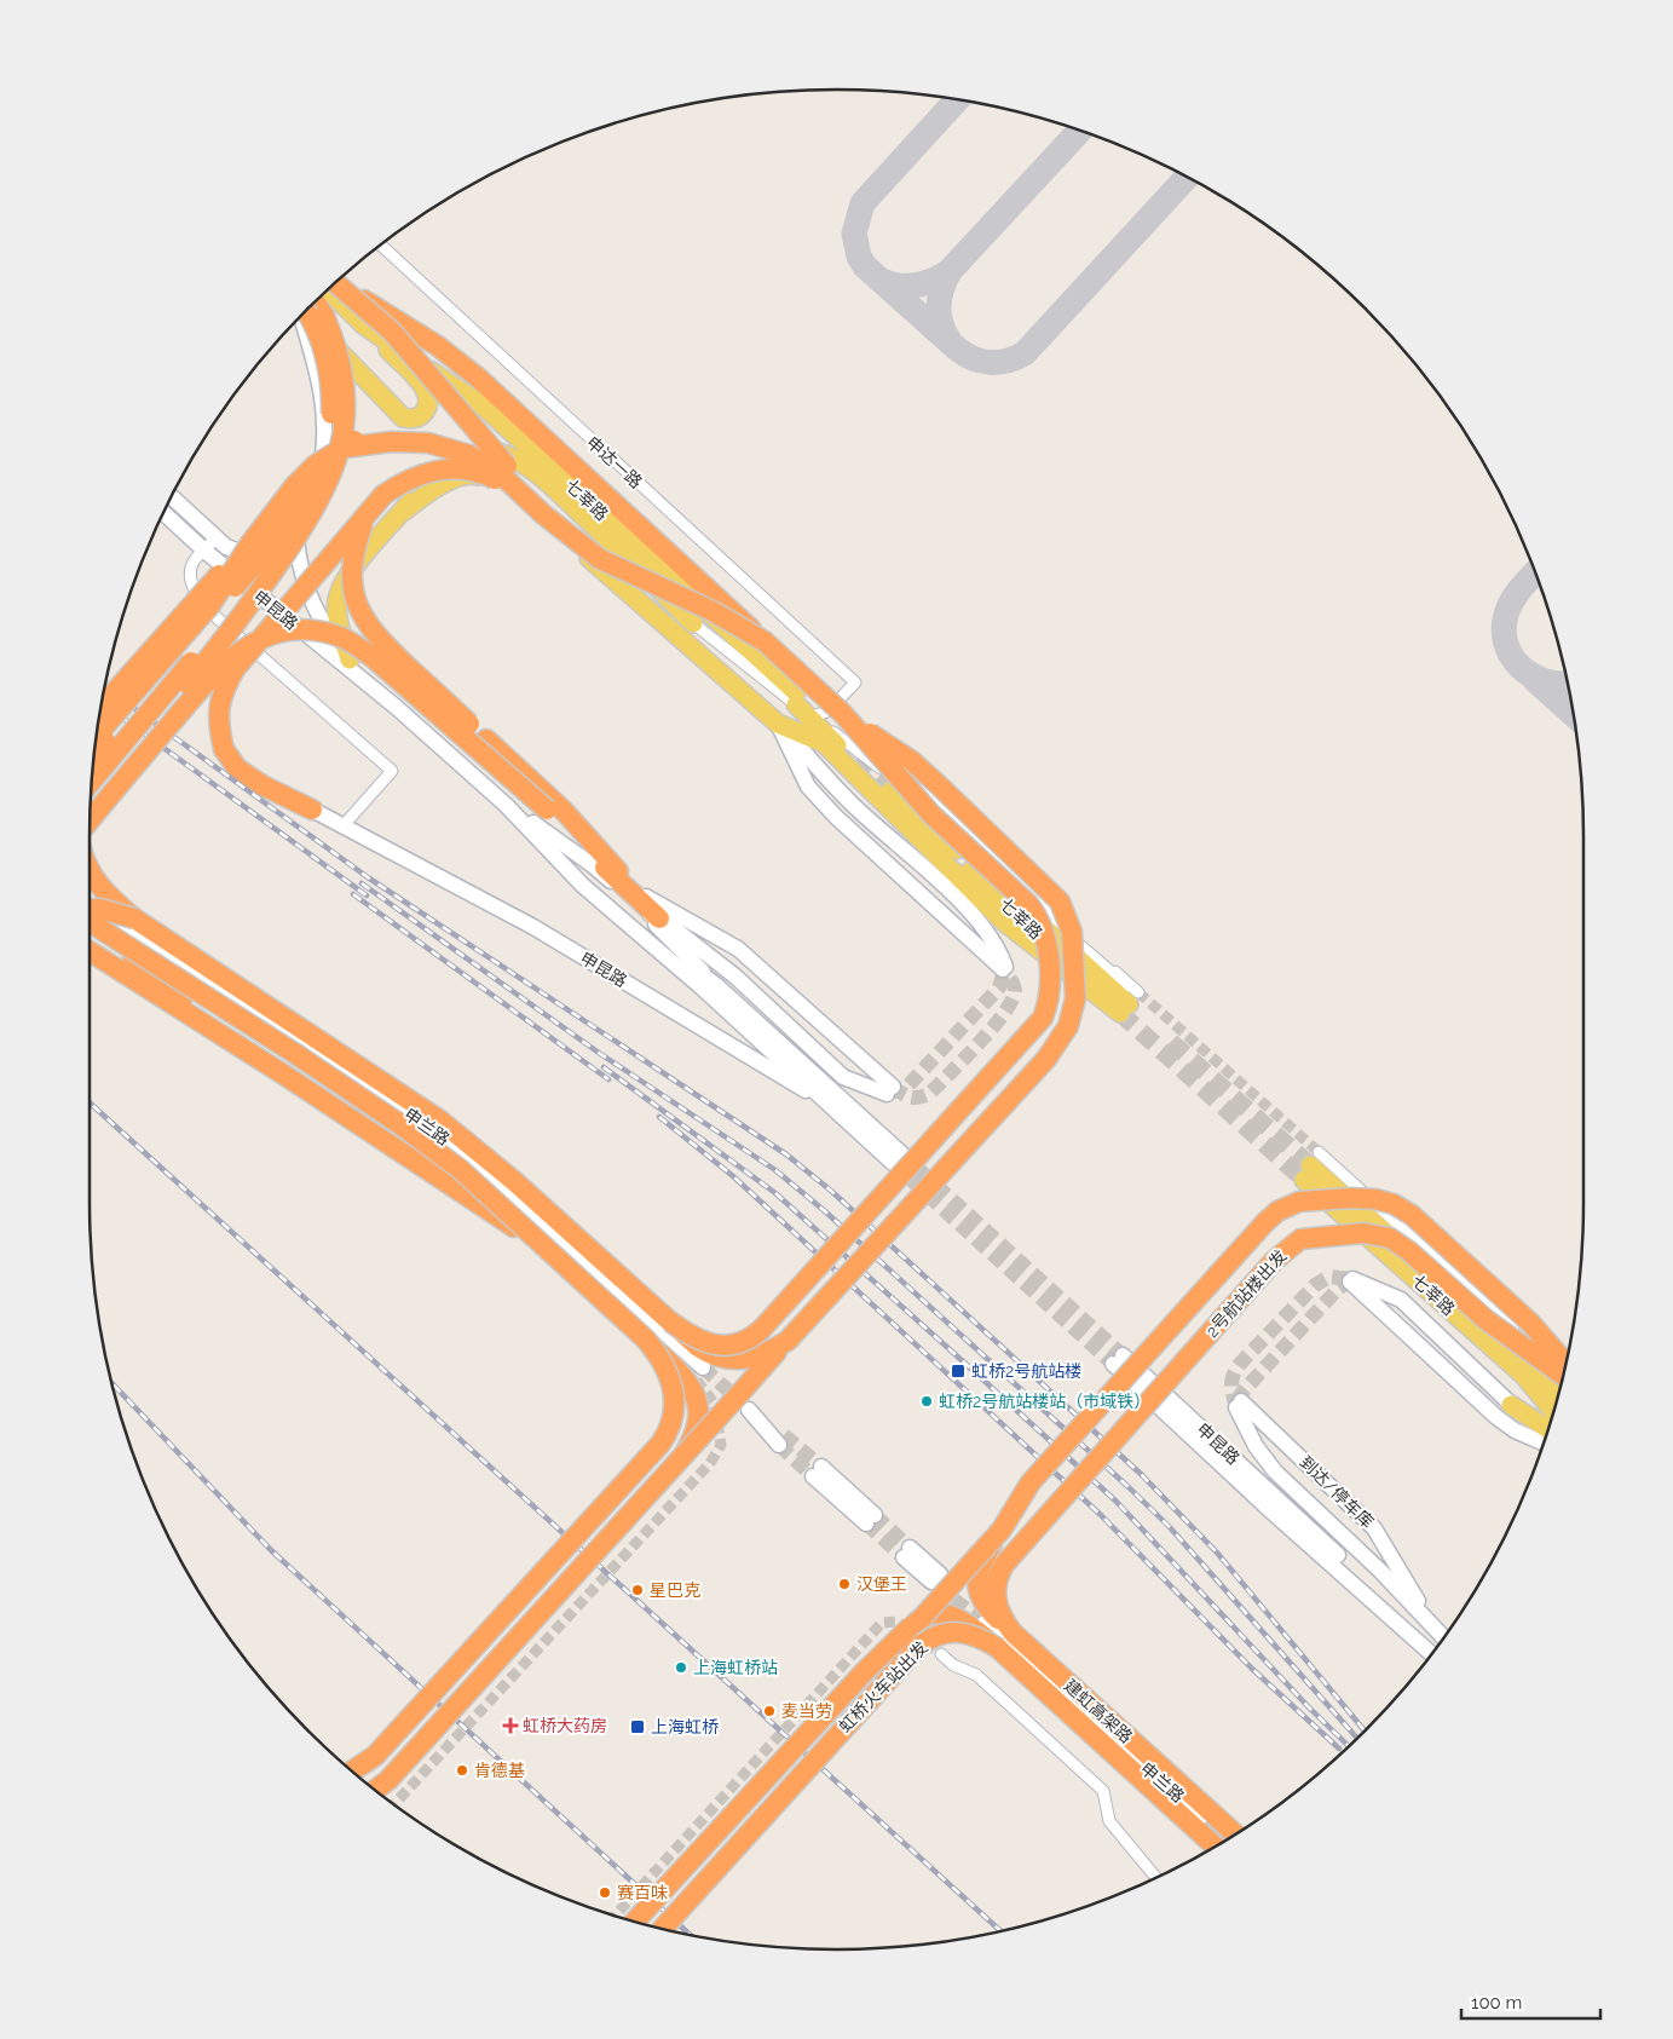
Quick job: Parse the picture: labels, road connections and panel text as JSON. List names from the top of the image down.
{
  "streets": {
    "highway": ["2号航站楼出发", "虹桥火车站出发", "建虹高架路"],
    "main road": [
      "七莘路",
      "申昆路",
      "申兰路",
      "到达/停车库"
    ],
    "street": ["申达一路"]
  },
  "crossings": [
    ["2号航站楼出发", "建虹高架路"]
  ],
  "places": {
    "transit": ["虹桥2号航站楼", "上海虹桥"],
    "other": [
      "虹桥2号航站楼站（市域铁）",
      "汉堡王",
      "星巴克",
      "上海虹桥站",
      "麦当劳",
      "肯德基",
      "赛百味"
    ],
    "health": ["虹桥大药房"]
  },
  "scale_bar": "100 m"
}
